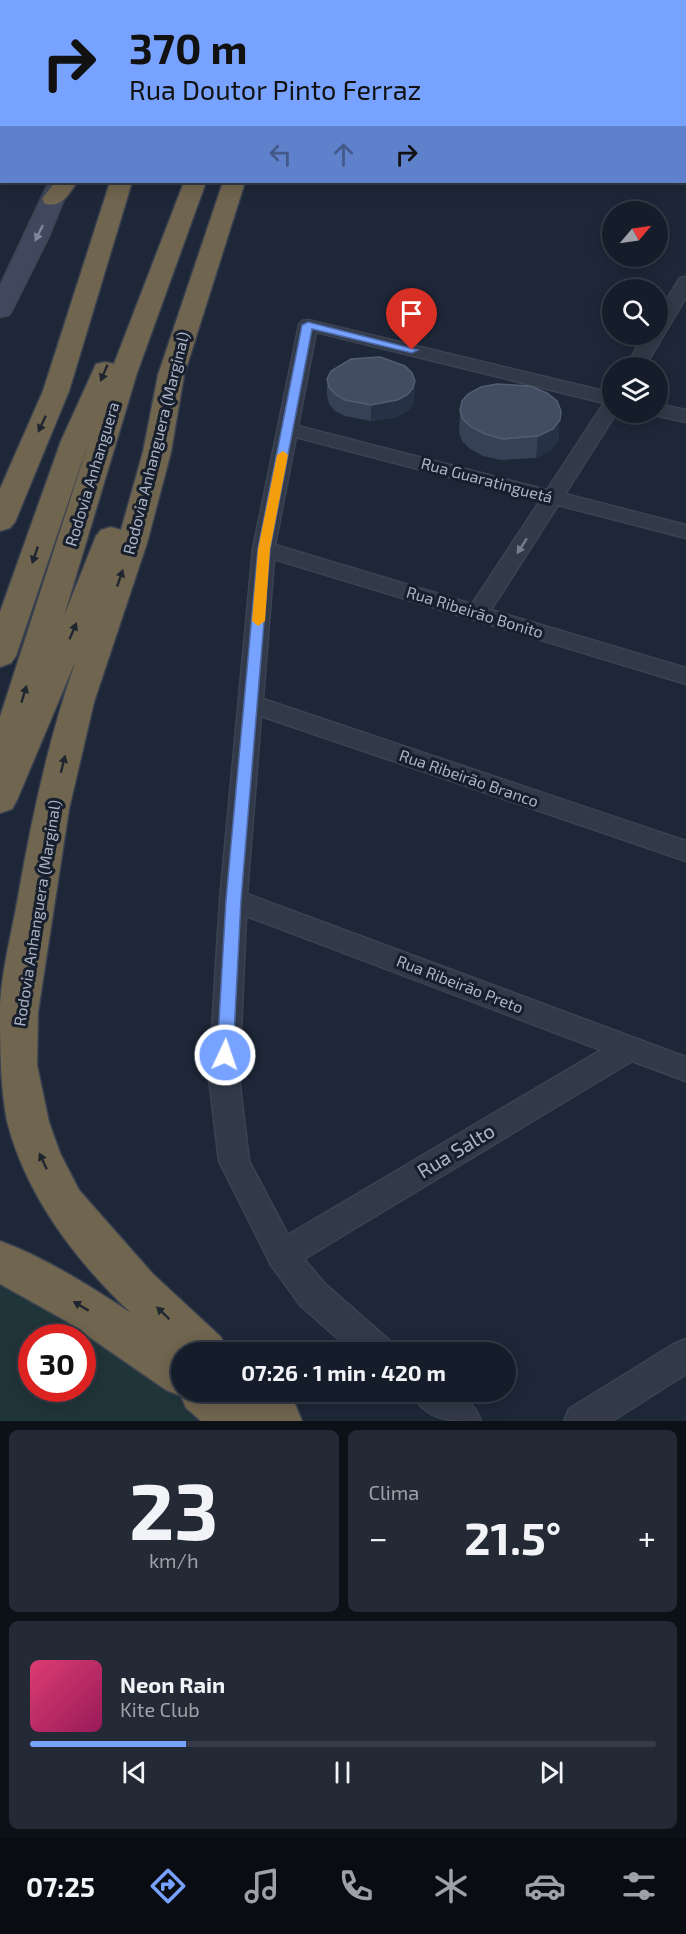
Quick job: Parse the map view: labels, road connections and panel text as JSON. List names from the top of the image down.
{
  "streets": {
    "highway": ["Rodovia Anhanguera (Marginal)", "Rodovia Anhanguera"],
    "street": [
      "Rua Guaratinguetá",
      "Rua Ribeirão Bonito",
      "Rua Ribeirão Branco",
      "Rua Ribeirão Preto",
      "Rua Salto"
    ]
  },
  "crossings": [
    ["Rua Ribeirão Preto", "Rua Salto"]
  ],
  "north": "top right",
  "page": {
    "turn": ["370 m", "Rua Doutor Pinto Ferraz"],
    "limit": "30",
    "trip": "07:26 · 1 min · 420 m",
    "tile": [
      ["23", "km/h"],
      "Clima"
    ],
    "heat": ["−", "21.5°", "+"],
    "song": ["Neon Rain", "Kite Club"],
    "tabs": "07:25"
  }
}
